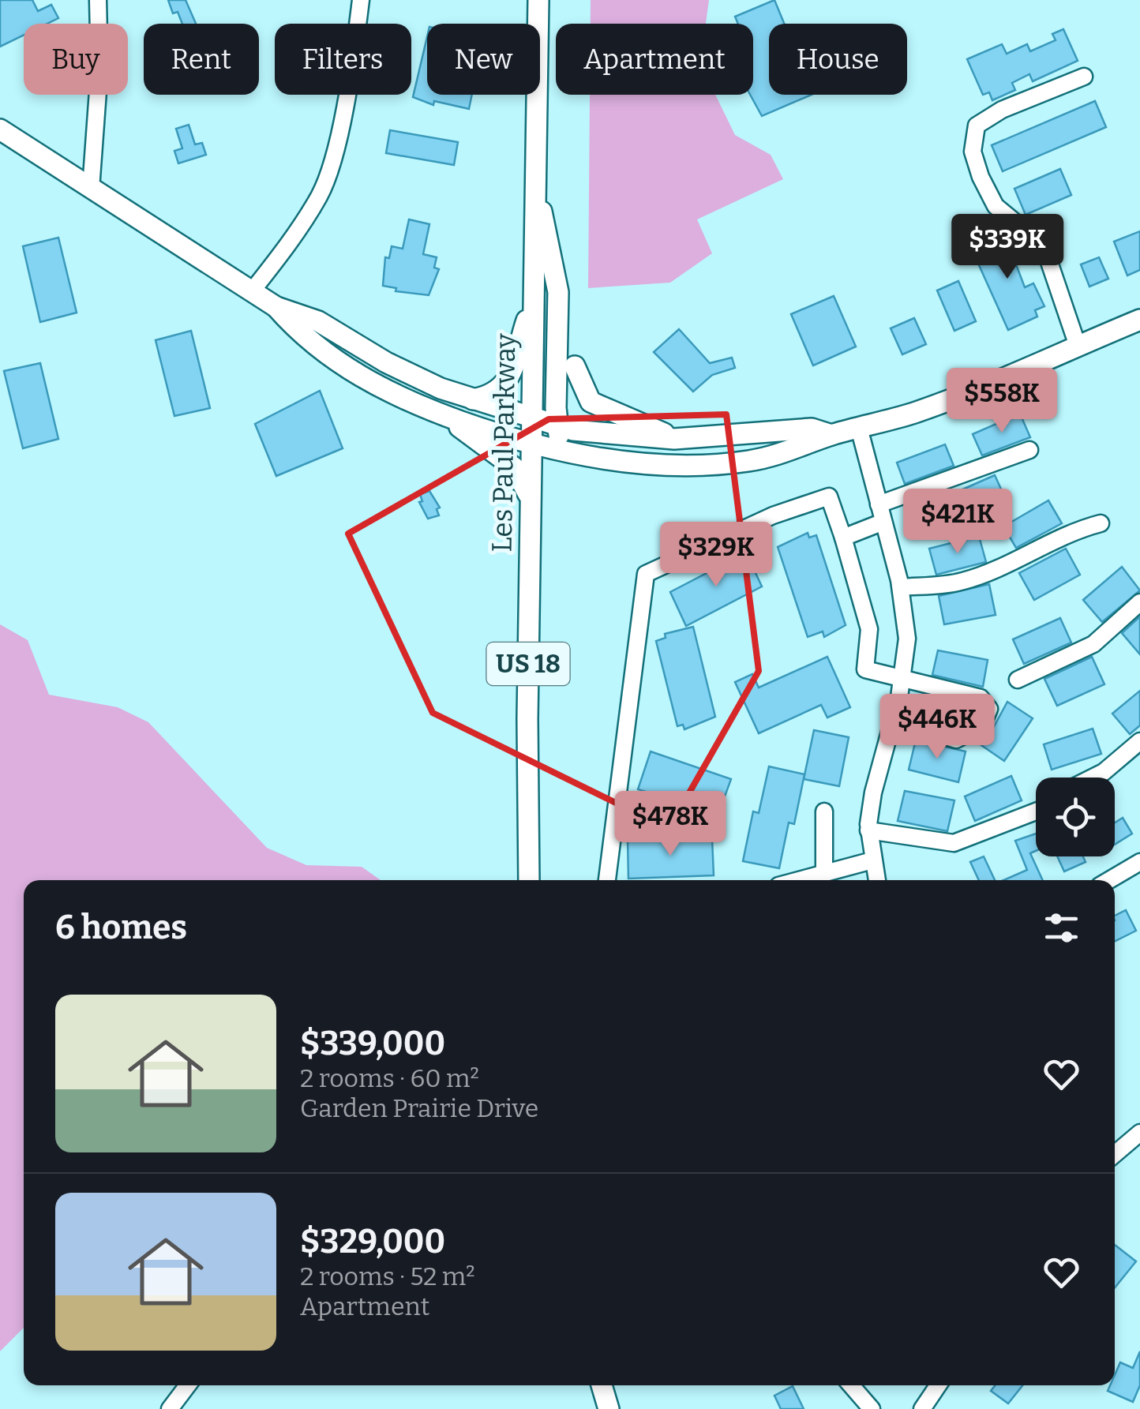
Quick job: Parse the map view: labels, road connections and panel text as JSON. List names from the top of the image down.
{
  "streets": {
    "main road": ["Les Paul Parkway", "US 18"]
  },
  "page": {
    "chip": [
      "Buy",
      "Rent",
      "Filters",
      "New",
      "Apartment",
      "House"
    ],
    "price": [
      "$339K",
      "$558K",
      "$421K",
      "$329K",
      "$446K",
      "$478K"
    ],
    "heading": "6 homes",
    "list": [
      {
        "name": "$339,000",
        "note": "2 rooms · 60 m² · Garden Prairie Drive"
      },
      {
        "name": "$329,000",
        "note": "2 rooms · 52 m² · Apartment"
      }
    ]
  }
}
